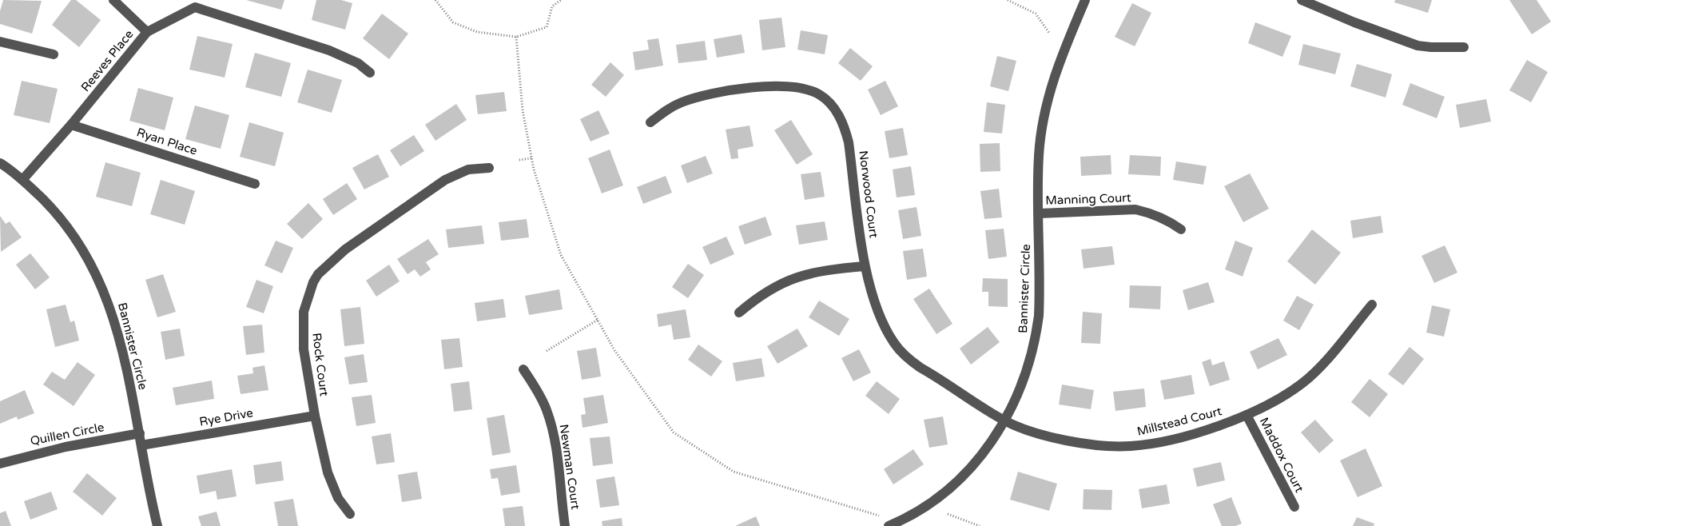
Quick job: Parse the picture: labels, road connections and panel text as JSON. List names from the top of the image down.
{
  "streets": {
    "street": [
      "Reeves Place",
      "Ryan Place",
      "Norwood Court",
      "Manning Court",
      "Bannister Circle",
      "Rock Court",
      "Rye Drive",
      "Millstead Court",
      "Quillen Circle",
      "Maddox Court",
      "Newman Court"
    ]
  },
  "crossings": [
    ["Reeves Place", "Ryan Place"],
    ["Reeves Place", "Bannister Circle"],
    ["Norwood Court", "Bannister Circle"],
    ["Norwood Court", "Millstead Court"],
    ["Manning Court", "Bannister Circle"],
    ["Bannister Circle", "Rye Drive"],
    ["Bannister Circle", "Millstead Court"],
    ["Bannister Circle", "Quillen Circle"],
    ["Rock Court", "Rye Drive"],
    ["Millstead Court", "Maddox Court"]
  ]
}
